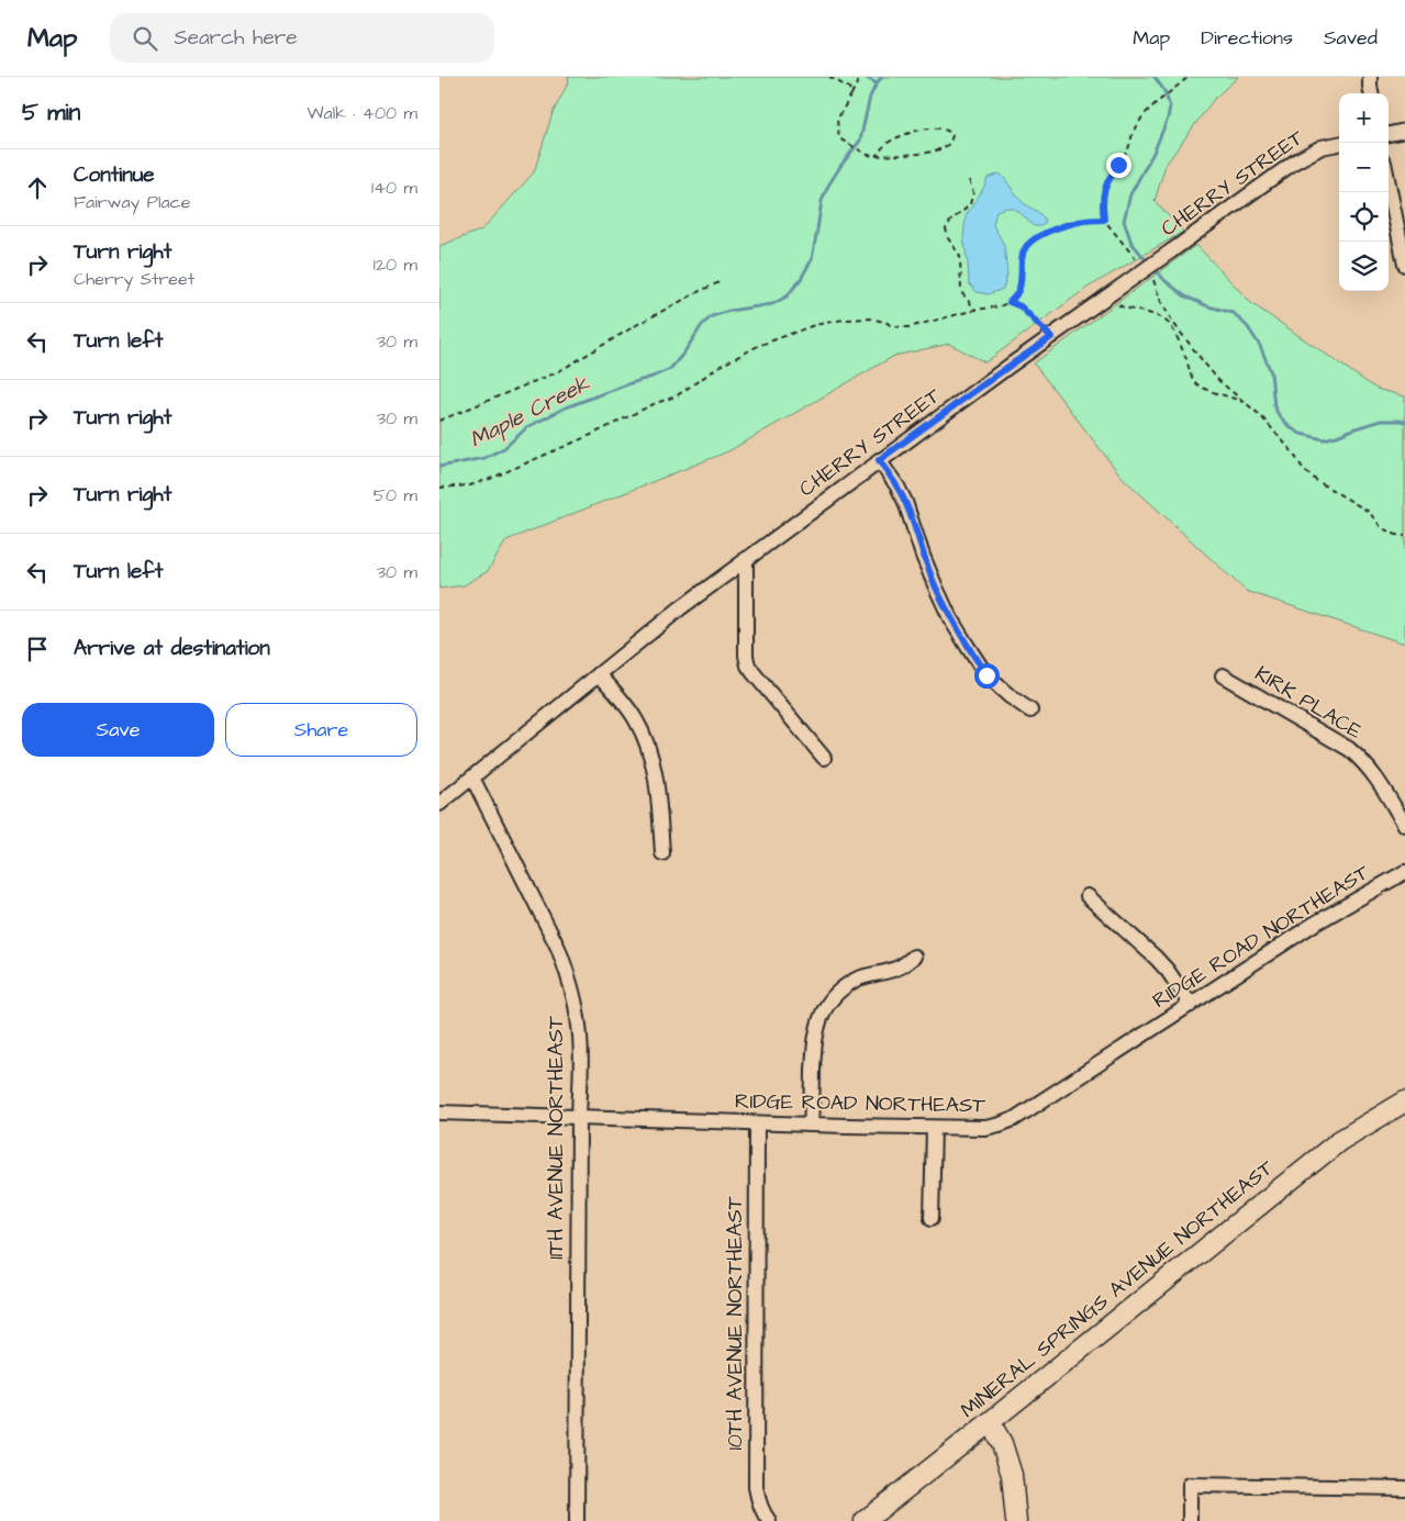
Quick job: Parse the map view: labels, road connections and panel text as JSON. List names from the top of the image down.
{
  "streets": {
    "main road": ["MINERAL SPRINGS AVENUE NORTHEAST"],
    "street": [
      "CHERRY STREET",
      "KIRK PLACE",
      "RIDGE ROAD NORTHEAST",
      "11TH AVENUE NORTHEAST",
      "10TH AVENUE NORTHEAST"
    ]
  },
  "crossings": [
    ["CHERRY STREET", "11TH AVENUE NORTHEAST"],
    ["RIDGE ROAD NORTHEAST", "11TH AVENUE NORTHEAST"],
    ["RIDGE ROAD NORTHEAST", "10TH AVENUE NORTHEAST"]
  ],
  "water": ["Maple Creek"],
  "page": {
    "header": "Map",
    "search": "Search here",
    "nav": ["Map", "Directions", "Saved"],
    "heading": ["5 min", "Walk · 400 m"],
    "map_buttons": ["+", "−"],
    "list": [
      ["Continue", "Fairway Place", "140 m"],
      ["Turn right", "Cherry Street", "120 m"],
      ["Turn left", "30 m"],
      ["Turn right", "30 m"],
      ["Turn right", "50 m"],
      ["Turn left", "30 m"],
      "Arrive at destination"
    ],
    "buttons": ["Save", "Share"]
  }
}
